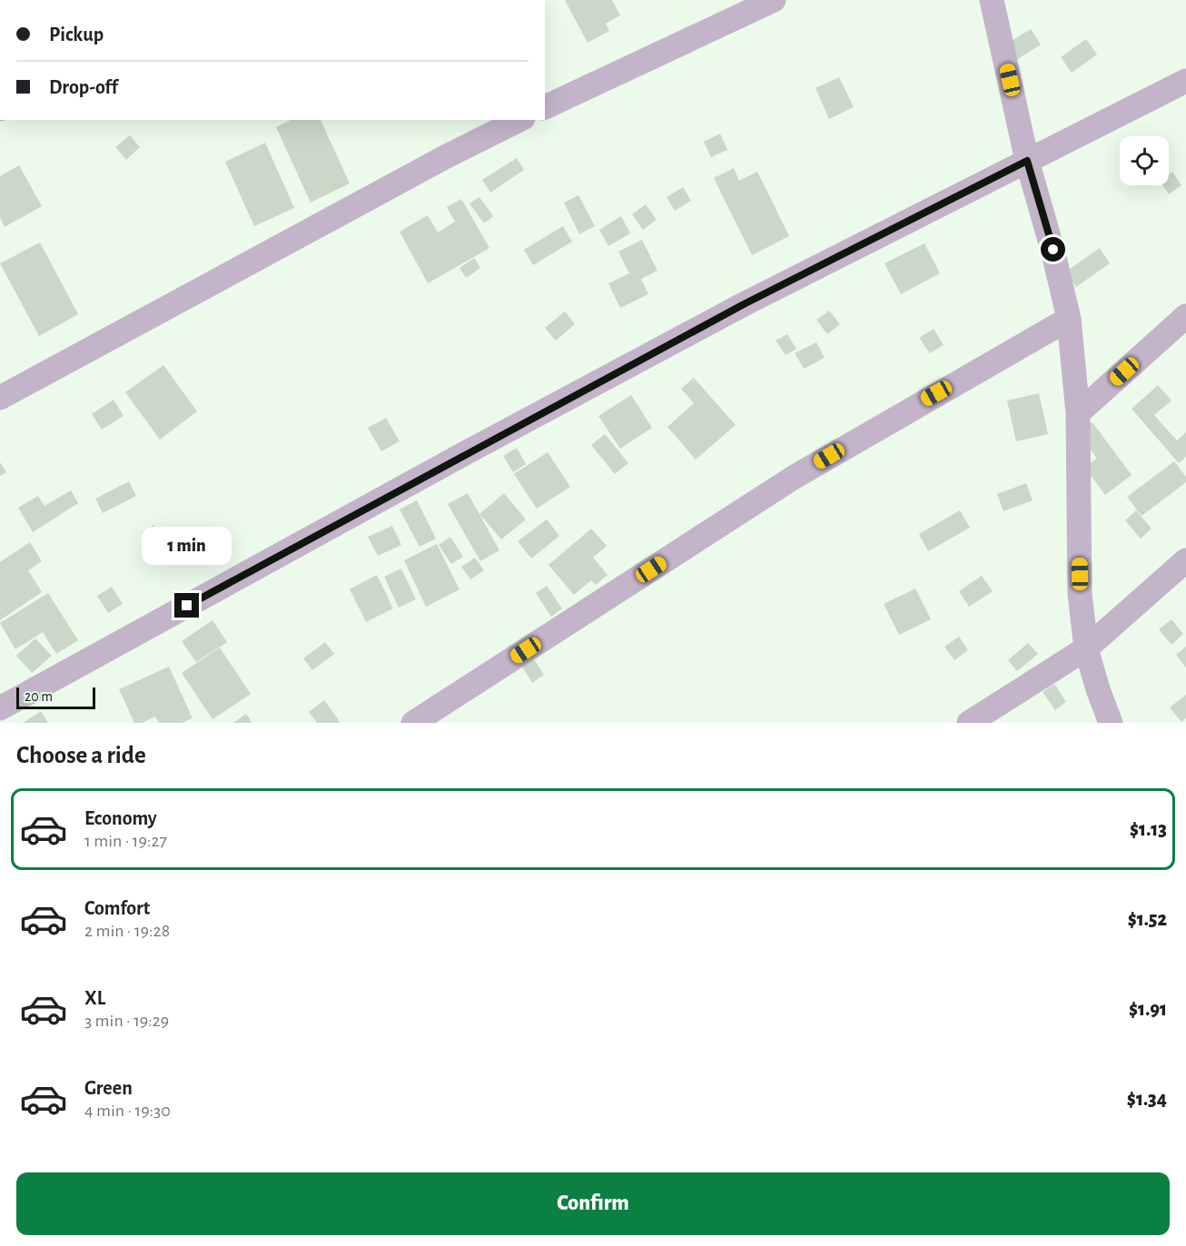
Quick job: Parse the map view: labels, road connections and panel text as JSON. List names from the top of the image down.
{
  "scale_bar": "20 m",
  "page": {
    "banner": ["Pickup", "Drop-off"],
    "bubble": "1 min",
    "scale": "20 m",
    "heading": "Choose a ride",
    "list": [
      {
        "name": "Economy",
        "note": "1 min · 19:27",
        "value": "$1.13"
      },
      {
        "name": "Comfort",
        "note": "2 min · 19:28",
        "value": "$1.52"
      },
      {
        "name": "XL",
        "note": "3 min · 19:29",
        "value": "$1.91"
      },
      {
        "name": "Green",
        "note": "4 min · 19:30",
        "value": "$1.34"
      }
    ],
    "buttons": "Confirm"
  }
}
